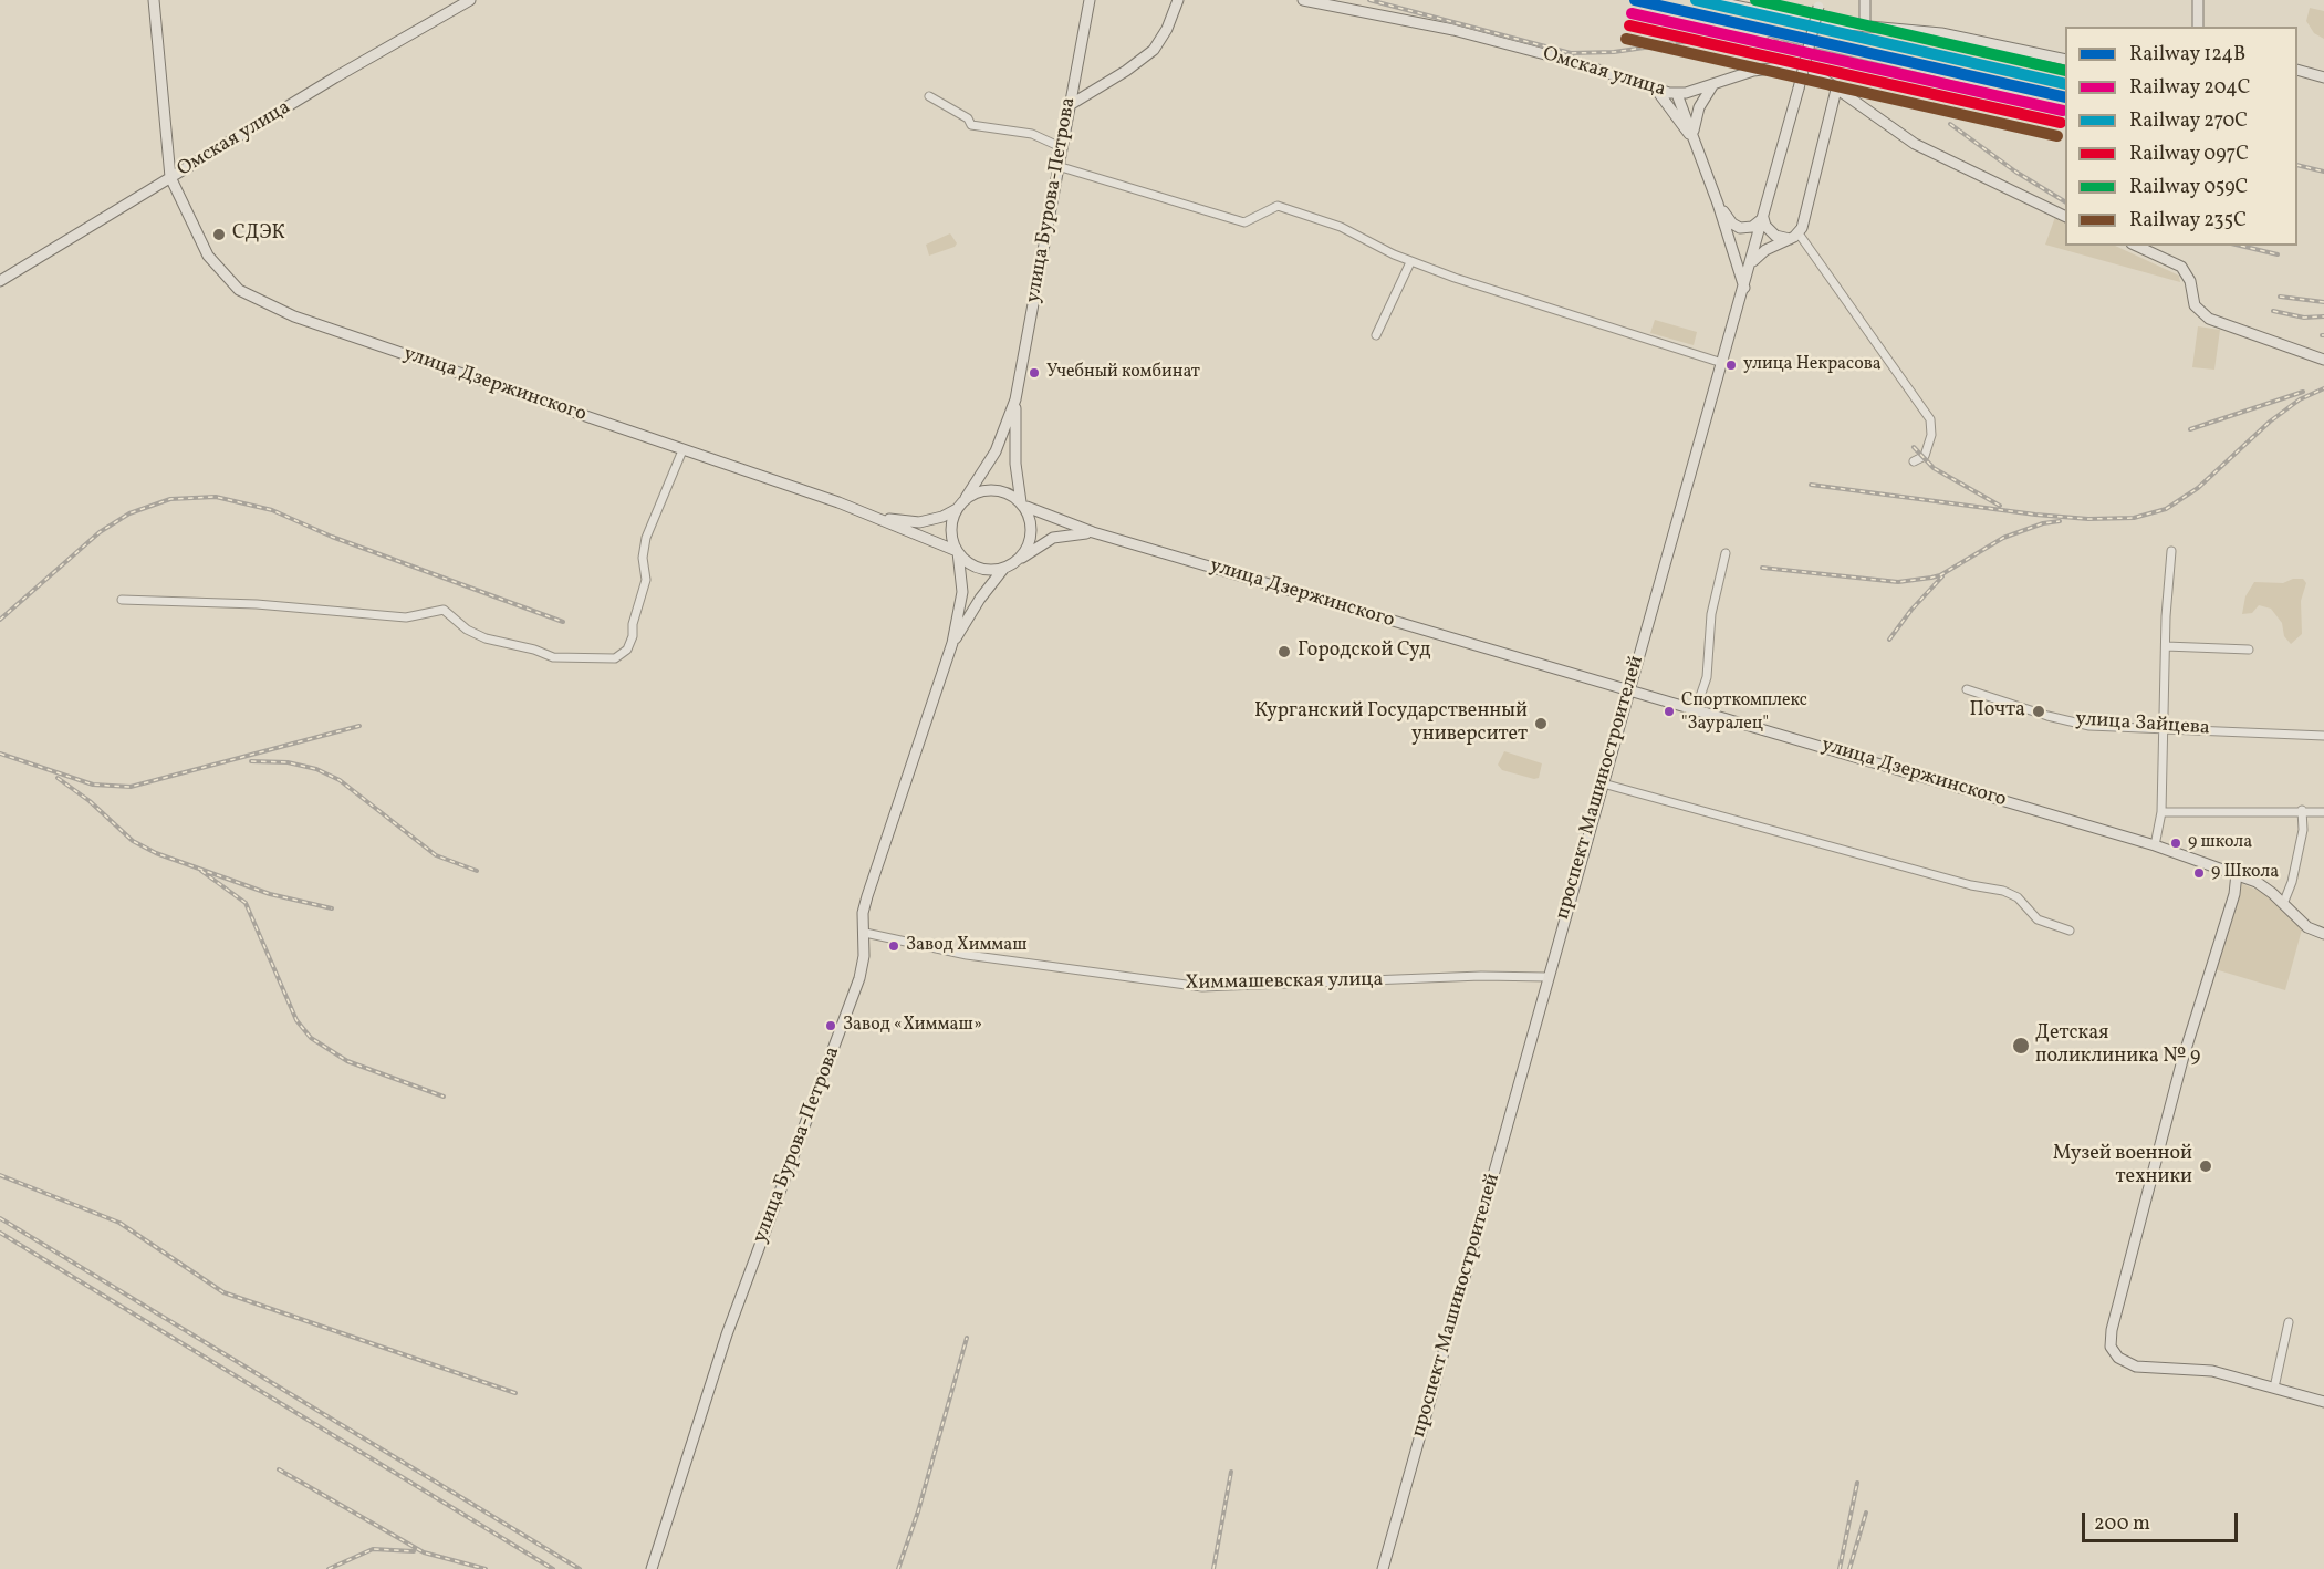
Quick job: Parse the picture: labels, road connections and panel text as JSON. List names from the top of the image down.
{
  "streets": {
    "main road": [
      "Омская улица",
      "улица Бурова-Петрова",
      "улица Дзержинского",
      "проспект Машиностроителей"
    ],
    "street": ["улица Зайцева", "Химмашевская улица"]
  },
  "crossings": [
    ["Омская улица", "улица Дзержинского"],
    ["улица Бурова-Петрова", "улица Дзержинского"],
    ["улица Бурова-Петрова", "Химмашевская улица"],
    ["улица Дзержинского", "проспект Машиностроителей"],
    ["проспект Машиностроителей", "Химмашевская улица"]
  ],
  "places": [
    "СДЭК",
    "улица Некрасова",
    "Учебный комбинат",
    "Городской Суд",
    "Спорткомплекс \"Зауралец\"",
    "Почта",
    "Курганский Государственный университет",
    "9 школа",
    "9 Школа",
    "Завод Химмаш",
    "Завод «Химмаш»",
    "Детская поликлиника № 9",
    "Музей военной техники"
  ],
  "lines": [
    "rail line 124В",
    "rail line 270С",
    "rail line 059С",
    "rail line 204С",
    "rail line 097С",
    "rail line 235С"
  ],
  "legend": [
    "Railway 124В",
    "Railway 204С",
    "Railway 270С",
    "Railway 097С",
    "Railway 059С",
    "Railway 235С"
  ],
  "scale_bar": "200 m"
}
